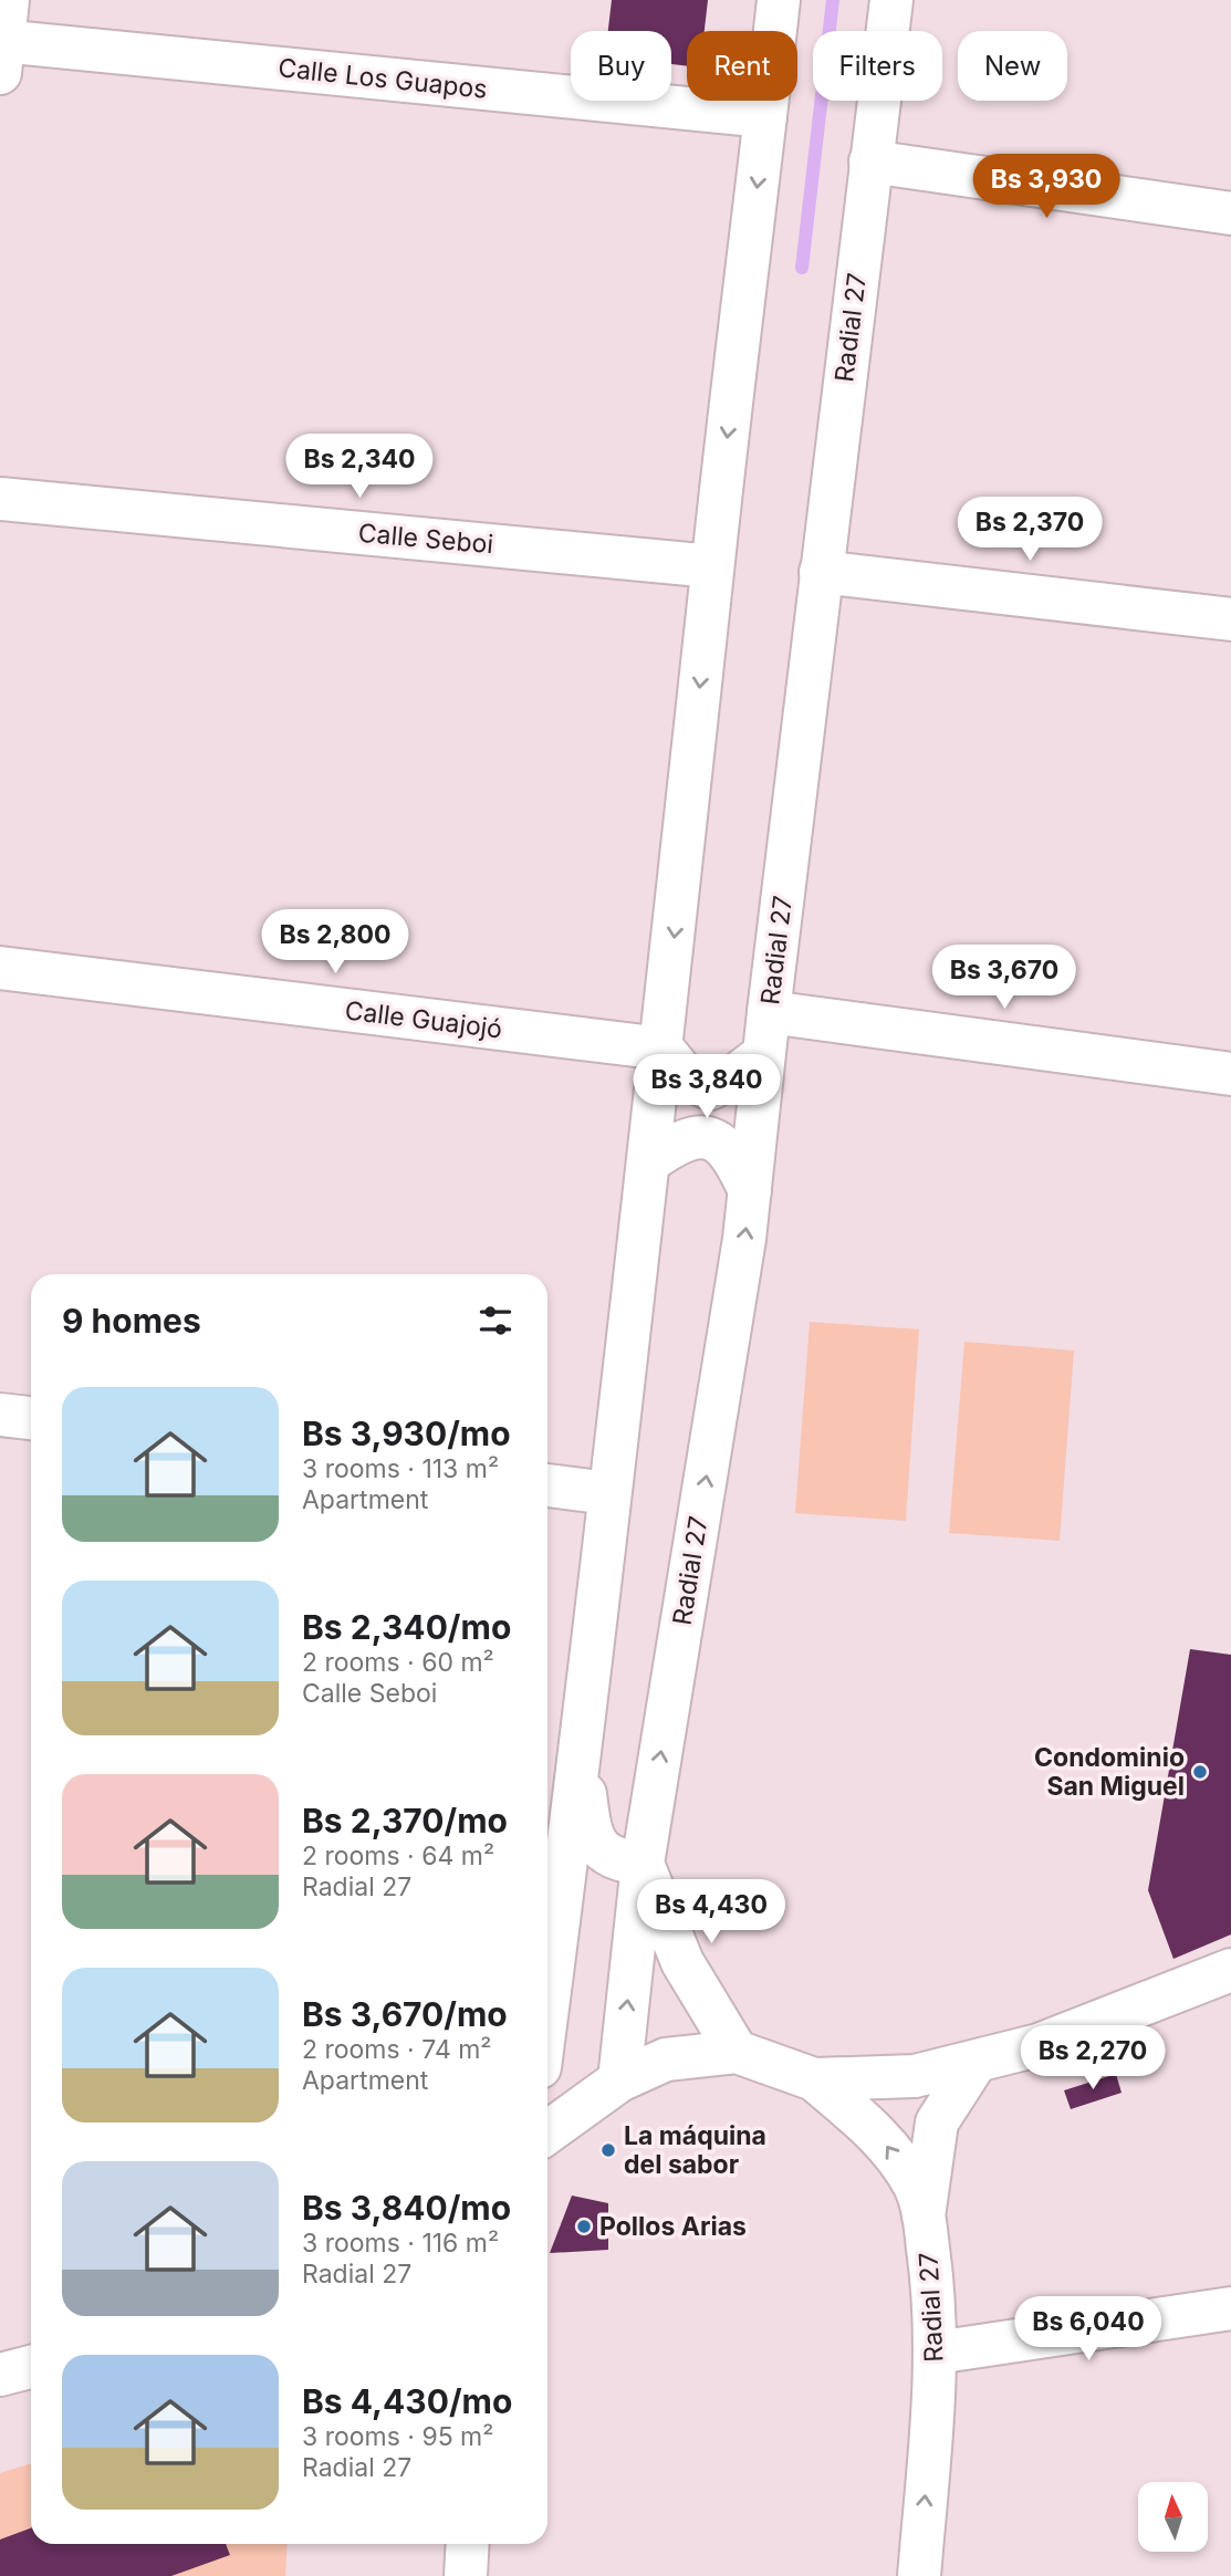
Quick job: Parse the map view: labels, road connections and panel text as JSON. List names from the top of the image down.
{
  "streets": {
    "street": [
      "Calle Los Guapos",
      "Radial 27",
      "Calle Seboi",
      "Calle Guajojó"
    ]
  },
  "places": ["Condominio San Miguel", "La máquina del sabor", "Pollos Arias"],
  "north": "top",
  "page": {
    "chip": [
      "Buy",
      "Rent",
      "Filters",
      "New"
    ],
    "price": [
      "Bs 3,930",
      "Bs 2,340",
      "Bs 2,370",
      "Bs 2,800",
      "Bs 3,670",
      "Bs 3,840",
      "Bs 4,430",
      "Bs 2,270",
      "Bs 6,040"
    ],
    "heading": "9 homes",
    "list": [
      {
        "name": "Bs 3,930/mo",
        "note": "3 rooms · 113 m² · Apartment"
      },
      {
        "name": "Bs 2,340/mo",
        "note": "2 rooms · 60 m² · Calle Seboi"
      },
      {
        "name": "Bs 2,370/mo",
        "note": "2 rooms · 64 m² · Radial 27"
      },
      {
        "name": "Bs 3,670/mo",
        "note": "2 rooms · 74 m² · Apartment"
      },
      {
        "name": "Bs 3,840/mo",
        "note": "3 rooms · 116 m² · Radial 27"
      },
      {
        "name": "Bs 4,430/mo",
        "note": "3 rooms · 95 m² · Radial 27"
      }
    ]
  }
}
